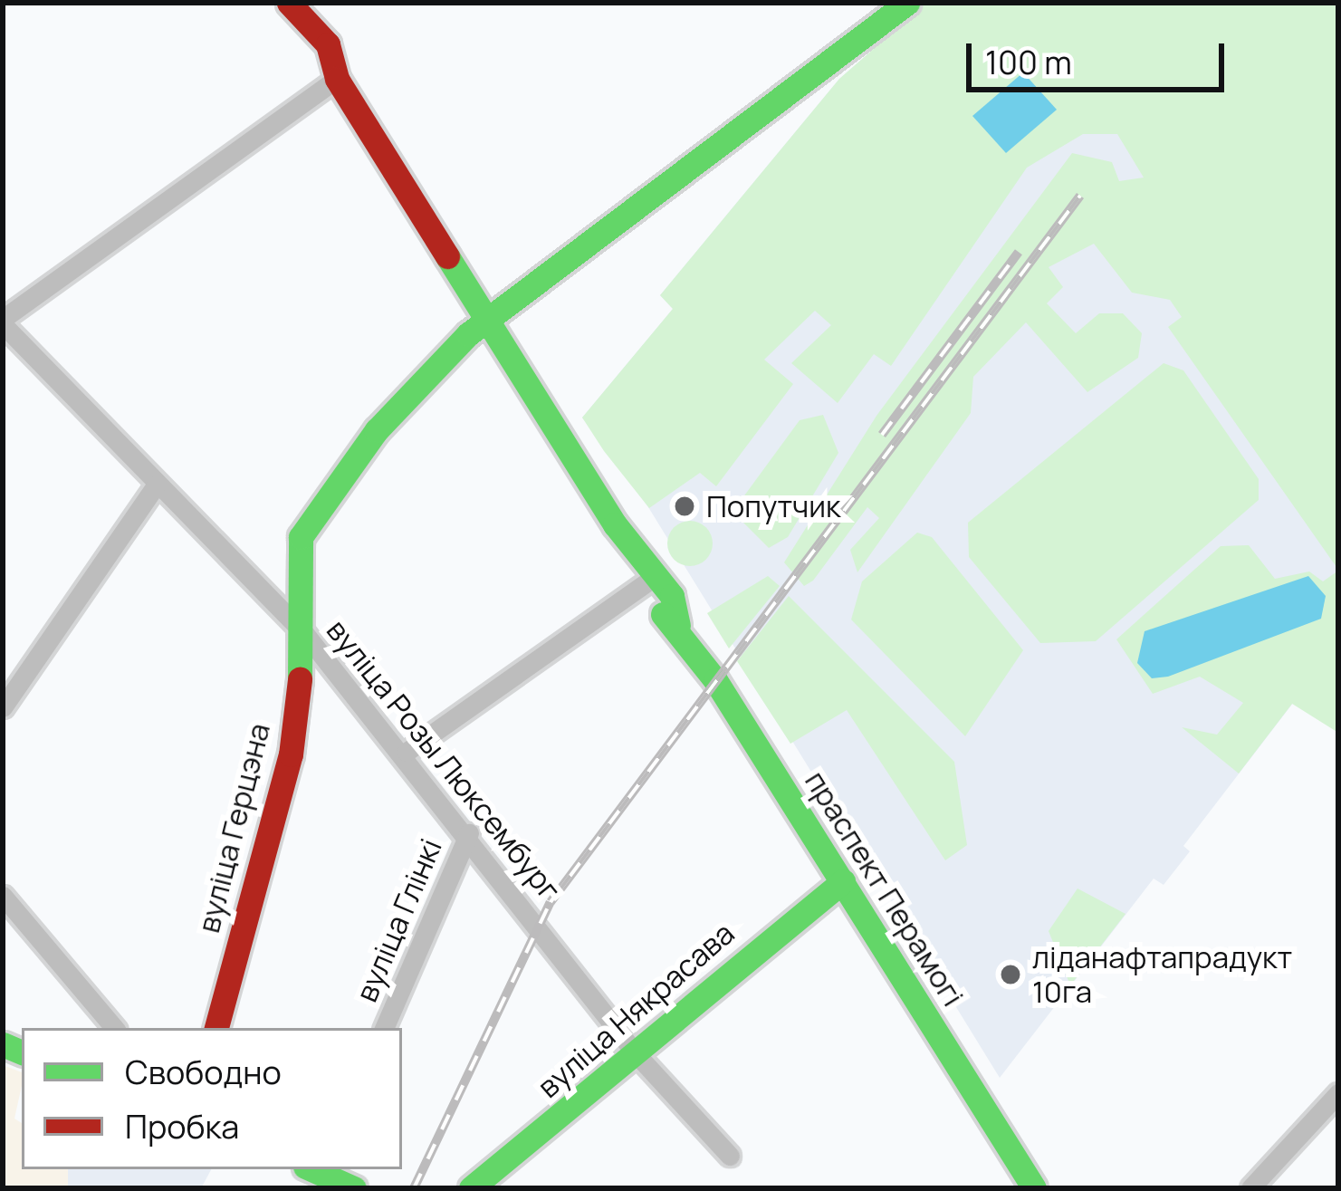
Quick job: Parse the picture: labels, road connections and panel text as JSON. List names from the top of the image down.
{
  "streets": {
    "main road": ["вуліца Герцэна", "праспект Перамогі", "вуліца Някрасава"],
    "street": ["вуліца Розы Люксембург", "вуліца Глінкі"]
  },
  "crossings": [
    ["вуліца Розы Люксембург", "вуліца Герцэна"],
    ["вуліца Розы Люксембург", "вуліца Глінкі"],
    ["вуліца Розы Люксембург", "вуліца Някрасава"],
    ["вуліца Герцэна", "праспект Перамогі"],
    ["праспект Перамогі", "вуліца Някрасава"]
  ],
  "places": ["Попутчик", "ліданафтапрадукт 10га"],
  "legend": ["Свободно", "Пробка"],
  "scale_bar": "100 m"
}
